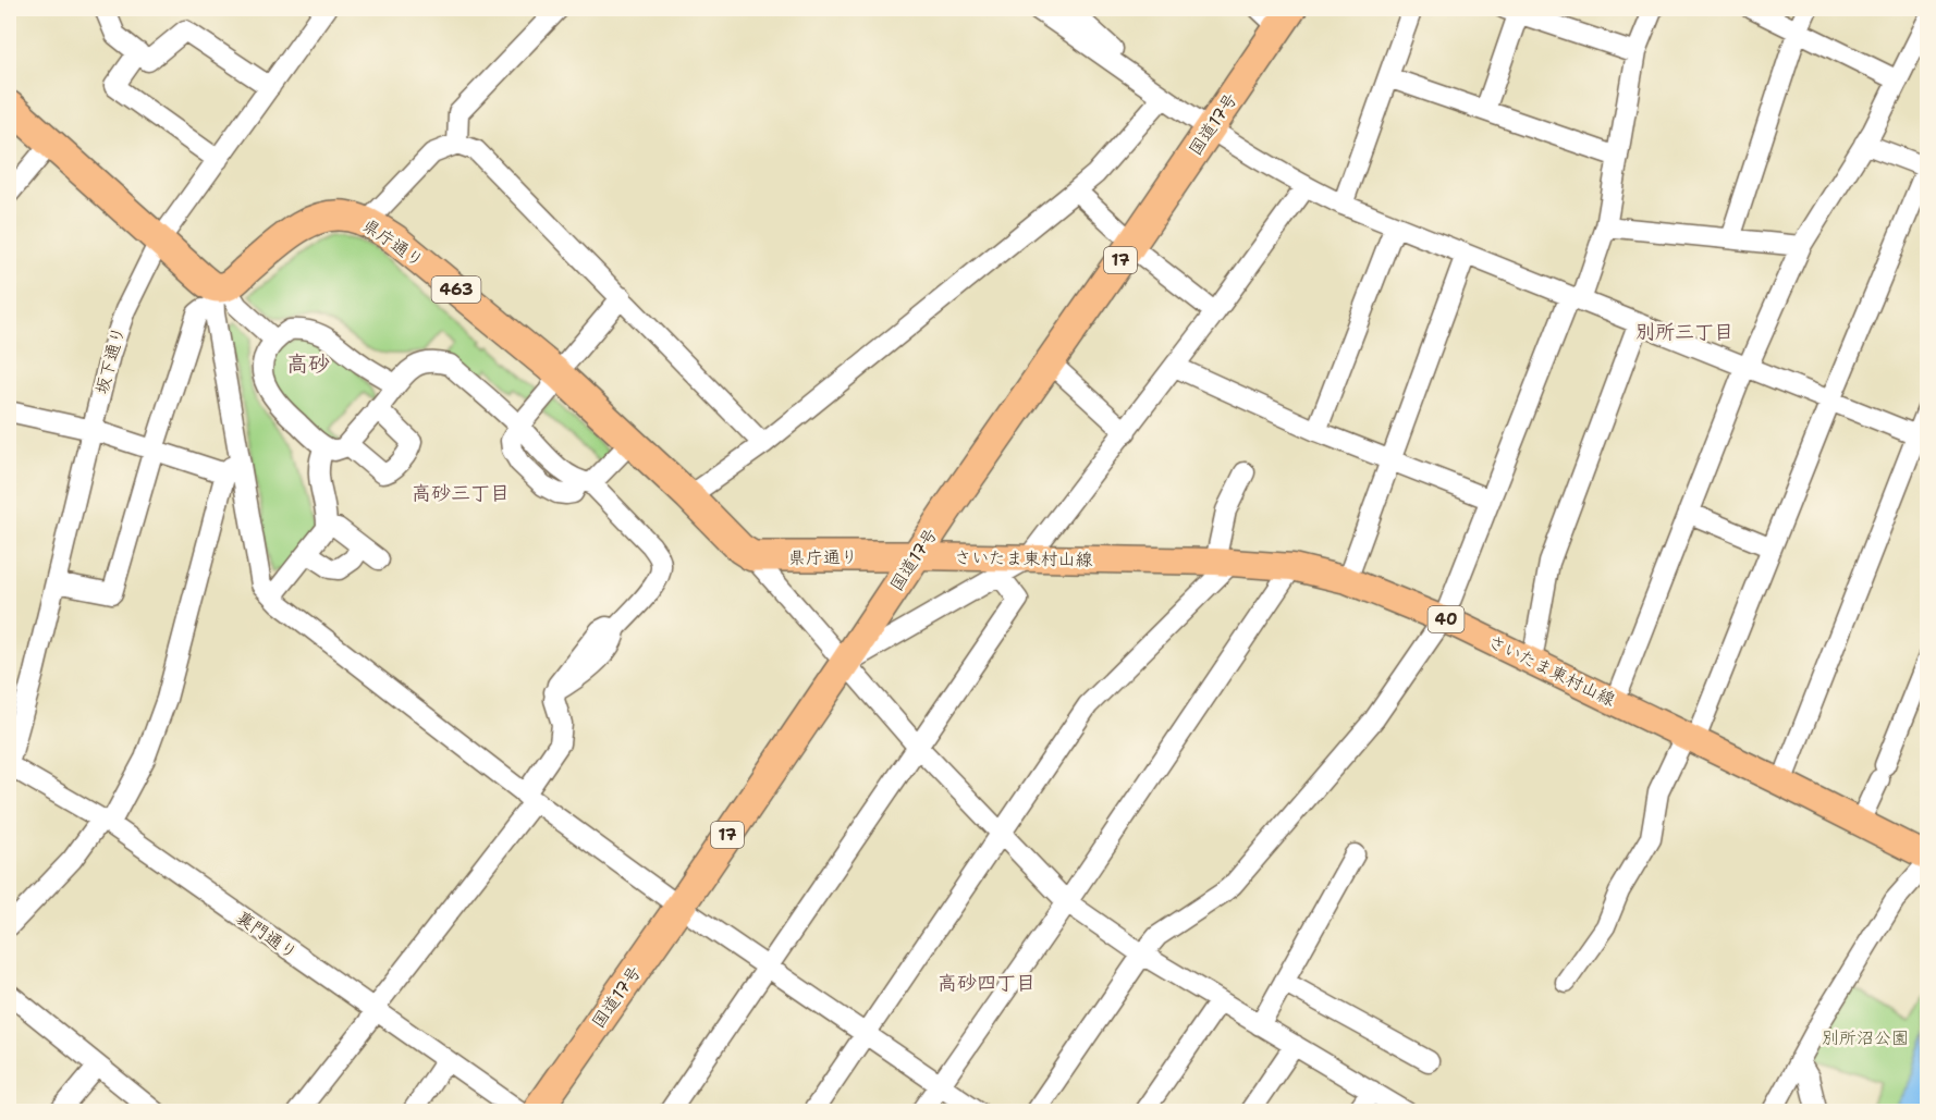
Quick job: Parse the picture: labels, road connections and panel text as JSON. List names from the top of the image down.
{
  "streets": {
    "highway": [
      "国道17号",
      "県庁通り",
      "17",
      "463"
    ],
    "main road": ["さいたま東村山線", "40"],
    "street": ["坂下通り", "裏門通り"]
  },
  "crossings": [
    ["国道17号", "県庁通り"],
    ["国道17号", "さいたま東村山線"],
    ["県庁通り", "さいたま東村山線"],
    ["坂下通り", "裏門通り"]
  ],
  "districts": [
    "別所三丁目",
    "高砂",
    "高砂三丁目",
    "高砂四丁目"
  ],
  "parks": ["別所沼公園"]
}
